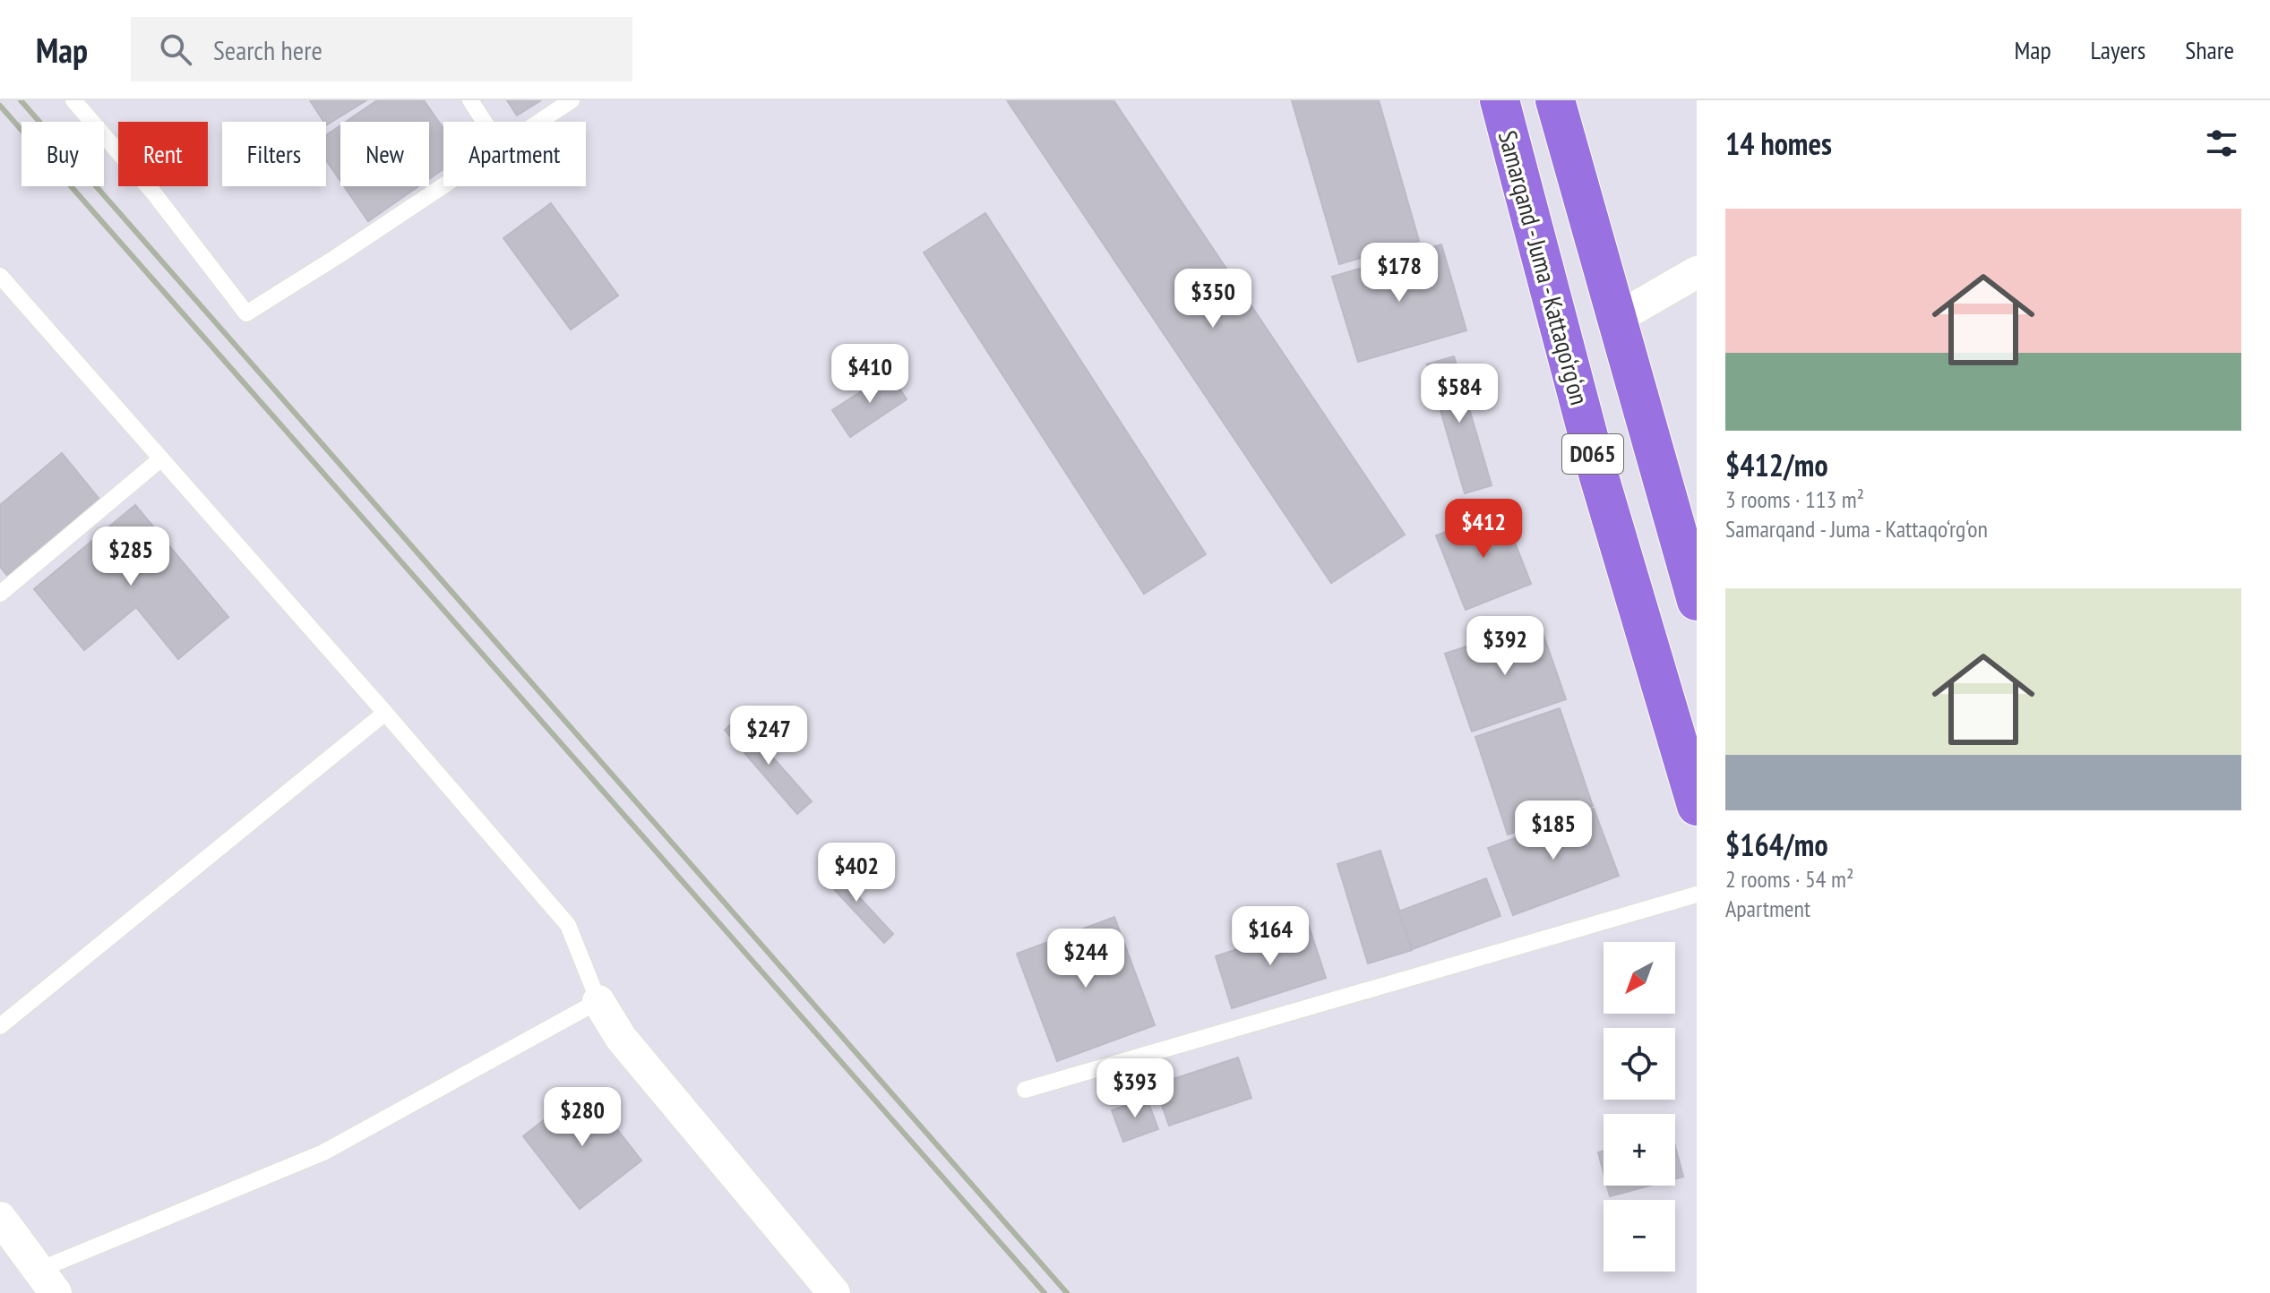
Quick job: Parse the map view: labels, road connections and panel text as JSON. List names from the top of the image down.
{
  "streets": {
    "main road": ["Samarqand - Juma - Kattaqo‘rg‘on", "D065"]
  },
  "north": "bottom left",
  "page": {
    "header": "Map",
    "search": "Search here",
    "nav": ["Map", "Layers", "Share"],
    "heading": "14 homes",
    "chip": [
      "Buy",
      "Rent",
      "Filters",
      "New",
      "Apartment"
    ],
    "list": [
      {
        "name": "$412/mo",
        "note": "3 rooms · 113 m² · Samarqand - Juma - Kattaqo‘rg‘on"
      },
      {
        "name": "$164/mo",
        "note": "2 rooms · 54 m² · Apartment"
      }
    ],
    "price": [
      "$178",
      "$350",
      "$410",
      "$584",
      "$412",
      "$285",
      "$392",
      "$247",
      "$185",
      "$402",
      "$164",
      "$244",
      "$393",
      "$280"
    ],
    "map_buttons": ["+", "−"]
  }
}
